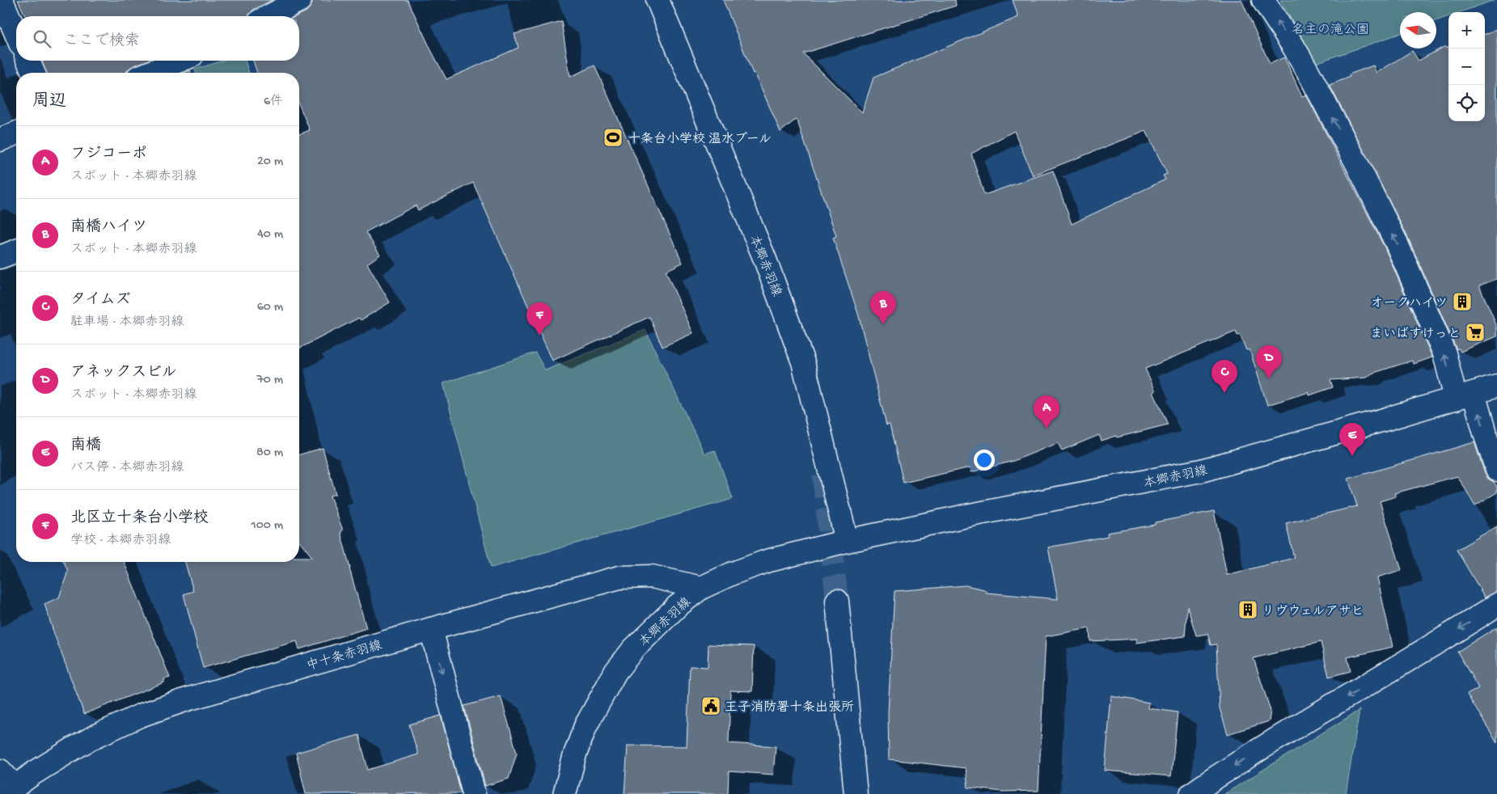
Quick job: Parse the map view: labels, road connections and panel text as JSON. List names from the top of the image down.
{
  "streets": {
    "main road": ["本郷赤羽線", "中十条赤羽線"]
  },
  "crossings": [
    ["本郷赤羽線", "中十条赤羽線"]
  ],
  "parks": ["名主の滝公園"],
  "places": {
    "sports": ["十条台小学校 温水プール"],
    "building": ["オークハイツ", "リヴウェルアサヒ"],
    "supermarket": ["まいばすけっと"],
    "public building": ["王子消防署十条出張所"]
  },
  "north": "left",
  "page": {
    "map_buttons": ["+", "−"],
    "search": "ここで検索",
    "heading": ["周辺", "6件"],
    "list": [
      {
        "mark": "A",
        "name": "フジコーポ",
        "note": "スポット · 本郷赤羽線",
        "value": "20 m"
      },
      {
        "mark": "B",
        "name": "南橋ハイツ",
        "note": "スポット · 本郷赤羽線",
        "value": "40 m"
      },
      {
        "mark": "C",
        "name": "タイムズ",
        "note": "駐車場 · 本郷赤羽線",
        "value": "60 m"
      },
      {
        "mark": "D",
        "name": "アネックスビル",
        "note": "スポット · 本郷赤羽線",
        "value": "70 m"
      },
      {
        "mark": "E",
        "name": "南橋",
        "note": "バス停 · 本郷赤羽線",
        "value": "80 m"
      },
      {
        "mark": "F",
        "name": "北区立十条台小学校",
        "note": "学校 · 本郷赤羽線",
        "value": "100 m"
      }
    ],
    "pins": [
      "B",
      "F",
      "D",
      "C",
      "A",
      "E"
    ]
  }
}
